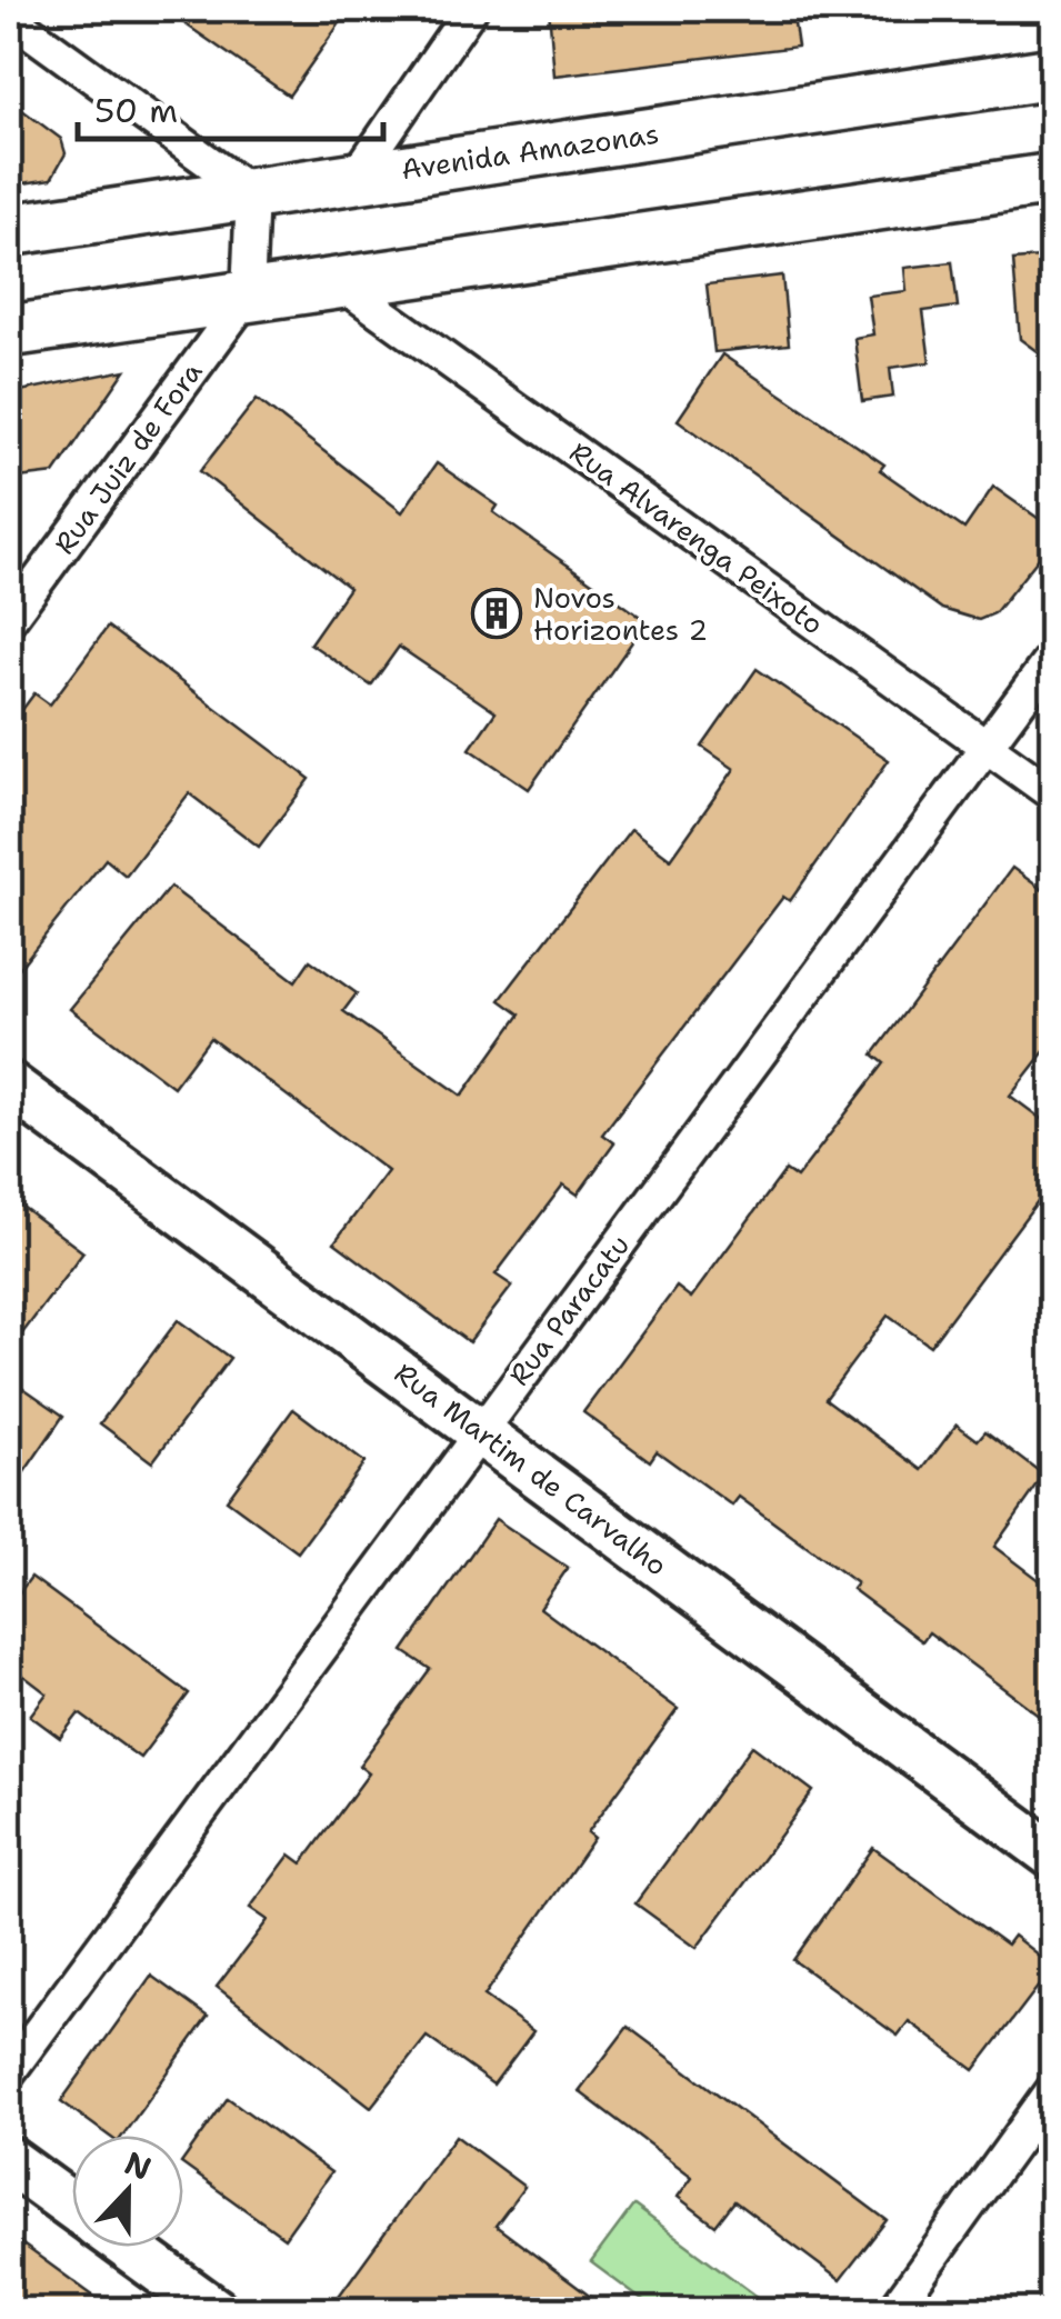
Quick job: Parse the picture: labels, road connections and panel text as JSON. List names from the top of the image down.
{
  "streets": {
    "main road": ["Avenida Amazonas"],
    "street": [
      "Rua Juiz de Fora",
      "Rua Alvarenga Peixoto",
      "Rua Paracatu",
      "Rua Martim de Carvalho"
    ]
  },
  "crossings": [
    ["Rua Alvarenga Peixoto", "Rua Paracatu"],
    ["Rua Paracatu", "Rua Martim de Carvalho"]
  ],
  "places": {
    "building": ["Novos Horizontes 2"]
  },
  "scale_bar": "50 m",
  "north": "top"
}
